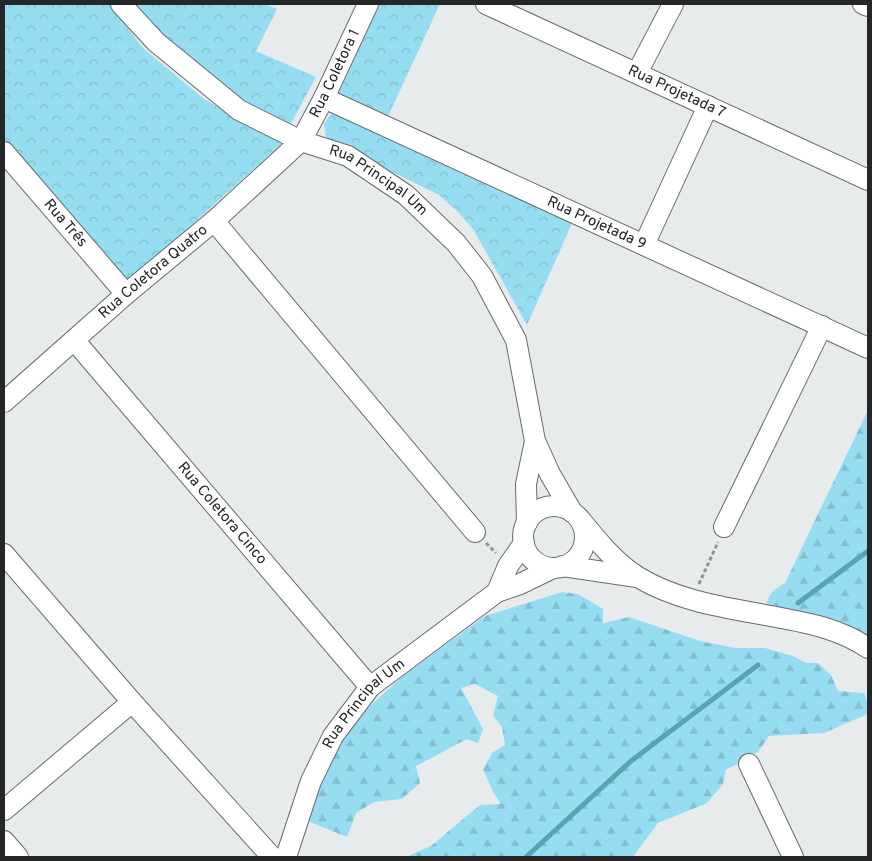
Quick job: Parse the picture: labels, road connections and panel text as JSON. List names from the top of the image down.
{
  "streets": {
    "street": [
      "Rua Coletora 1",
      "Rua Projetada 7",
      "Rua Principal Um",
      "Rua Três",
      "Rua Projetada 9",
      "Rua Coletora Quatro",
      "Rua Coletora Cinco"
    ]
  },
  "crossings": [
    ["Rua Coletora 1", "Rua Principal Um"],
    ["Rua Coletora 1", "Rua Projetada 9"],
    ["Rua Coletora 1", "Rua Coletora Quatro"],
    ["Rua Principal Um", "Rua Coletora Quatro"],
    ["Rua Principal Um", "Rua Coletora Cinco"],
    ["Rua Três", "Rua Coletora Quatro"],
    ["Rua Coletora Quatro", "Rua Coletora Cinco"]
  ]
}
